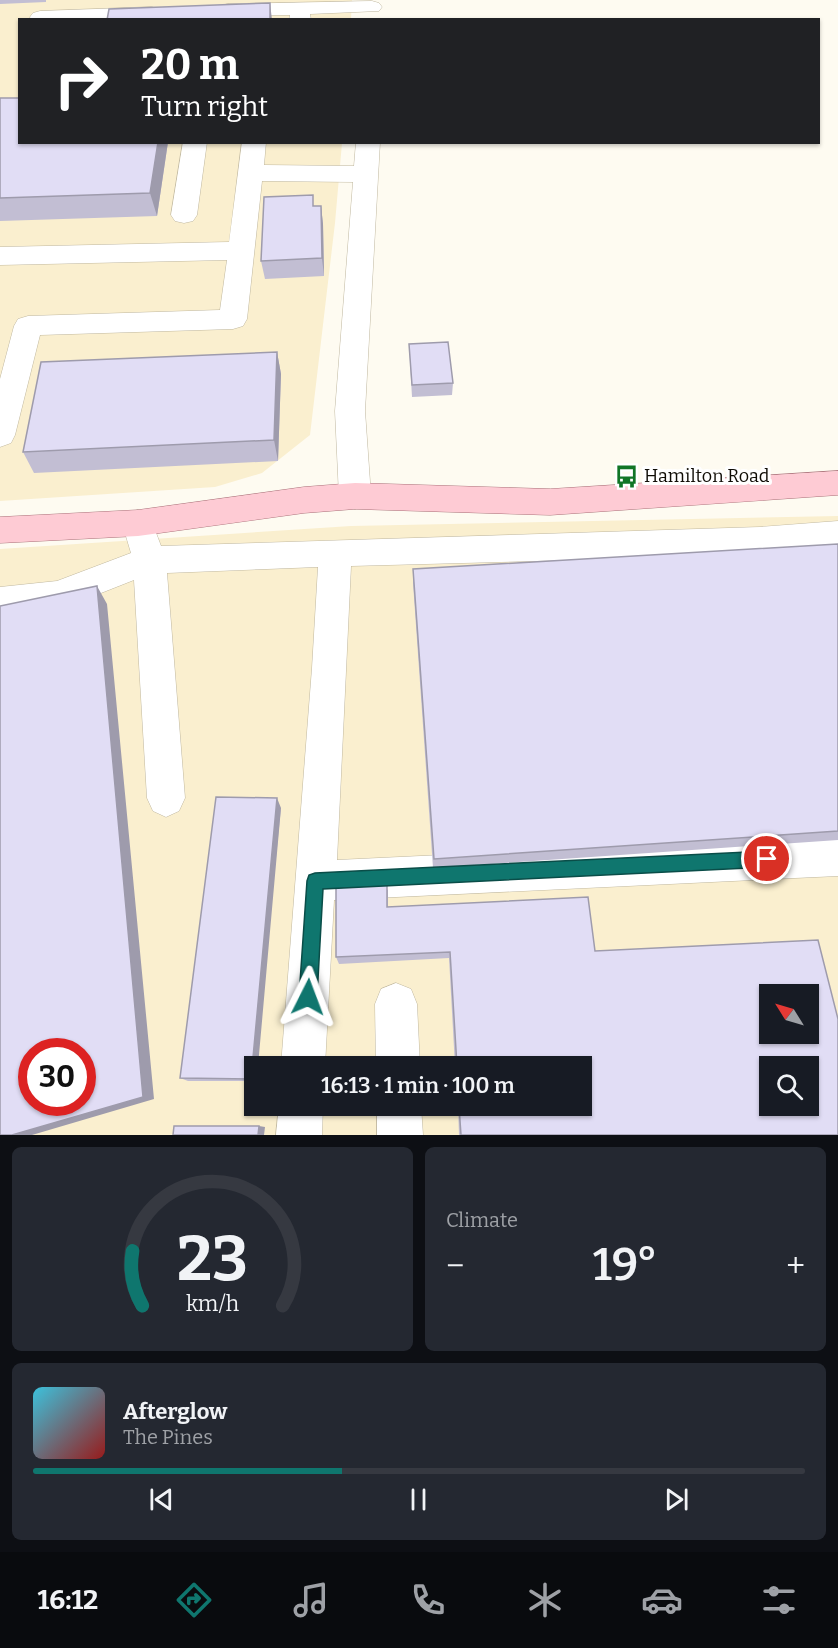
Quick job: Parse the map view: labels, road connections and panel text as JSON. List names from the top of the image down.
{
  "places": {
    "bus stop": ["Hamilton Road"]
  },
  "north": "top left",
  "page": {
    "turn": ["20 m", "Turn right"],
    "limit": "30",
    "trip": "16:13 · 1 min · 100 m",
    "tile": "Climate",
    "heat": ["−", "19°", "+"],
    "song": ["Afterglow", "The Pines"],
    "tabs": "16:12",
    "gauge": ["23", "km/h"]
  }
}
